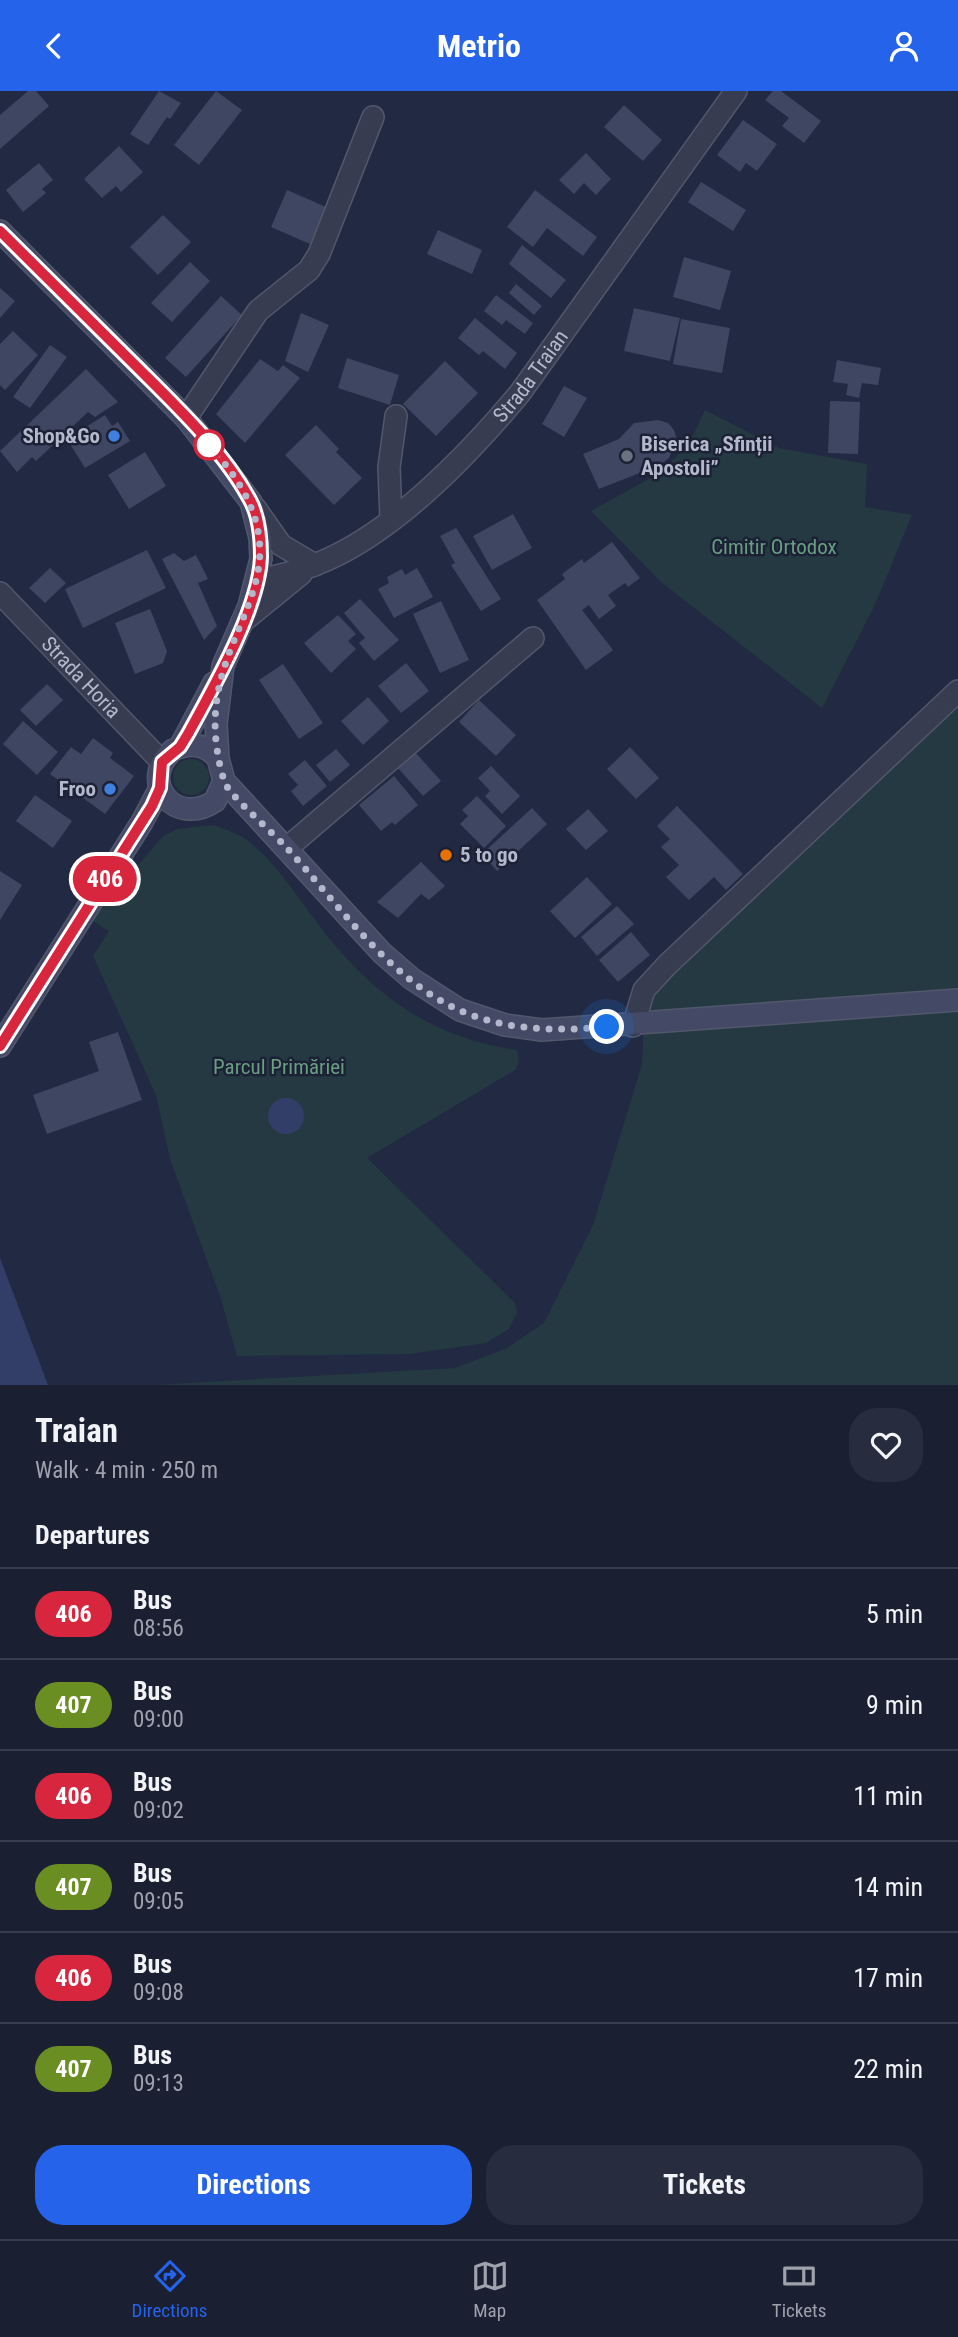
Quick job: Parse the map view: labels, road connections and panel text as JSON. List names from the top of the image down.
{
  "streets": {
    "street": ["Strada Traian", "Strada Horia"]
  },
  "parks": ["Cimitir Ortodox", "Parcul Primăriei"],
  "places": [
    "Shop&Go",
    "Biserica „Sfinții Apostoli”",
    "Froo",
    "5 to go"
  ],
  "lines": ["bus line 406"],
  "page": {
    "header": "Metrio",
    "on_map": "406",
    "heading": [
      ["Traian", "Walk · 4 min · 250 m"],
      "Departures"
    ],
    "list": [
      {
        "mark": "406",
        "name": "Bus",
        "note": "08:56",
        "value": "5 min"
      },
      {
        "mark": "407",
        "name": "Bus",
        "note": "09:00",
        "value": "9 min"
      },
      {
        "mark": "406",
        "name": "Bus",
        "note": "09:02",
        "value": "11 min"
      },
      {
        "mark": "407",
        "name": "Bus",
        "note": "09:05",
        "value": "14 min"
      },
      {
        "mark": "406",
        "name": "Bus",
        "note": "09:08",
        "value": "17 min"
      },
      {
        "mark": "407",
        "name": "Bus",
        "note": "09:13",
        "value": "22 min"
      }
    ],
    "buttons": ["Directions", "Tickets"],
    "tabs": ["Directions", "Map", "Tickets"]
  }
}
